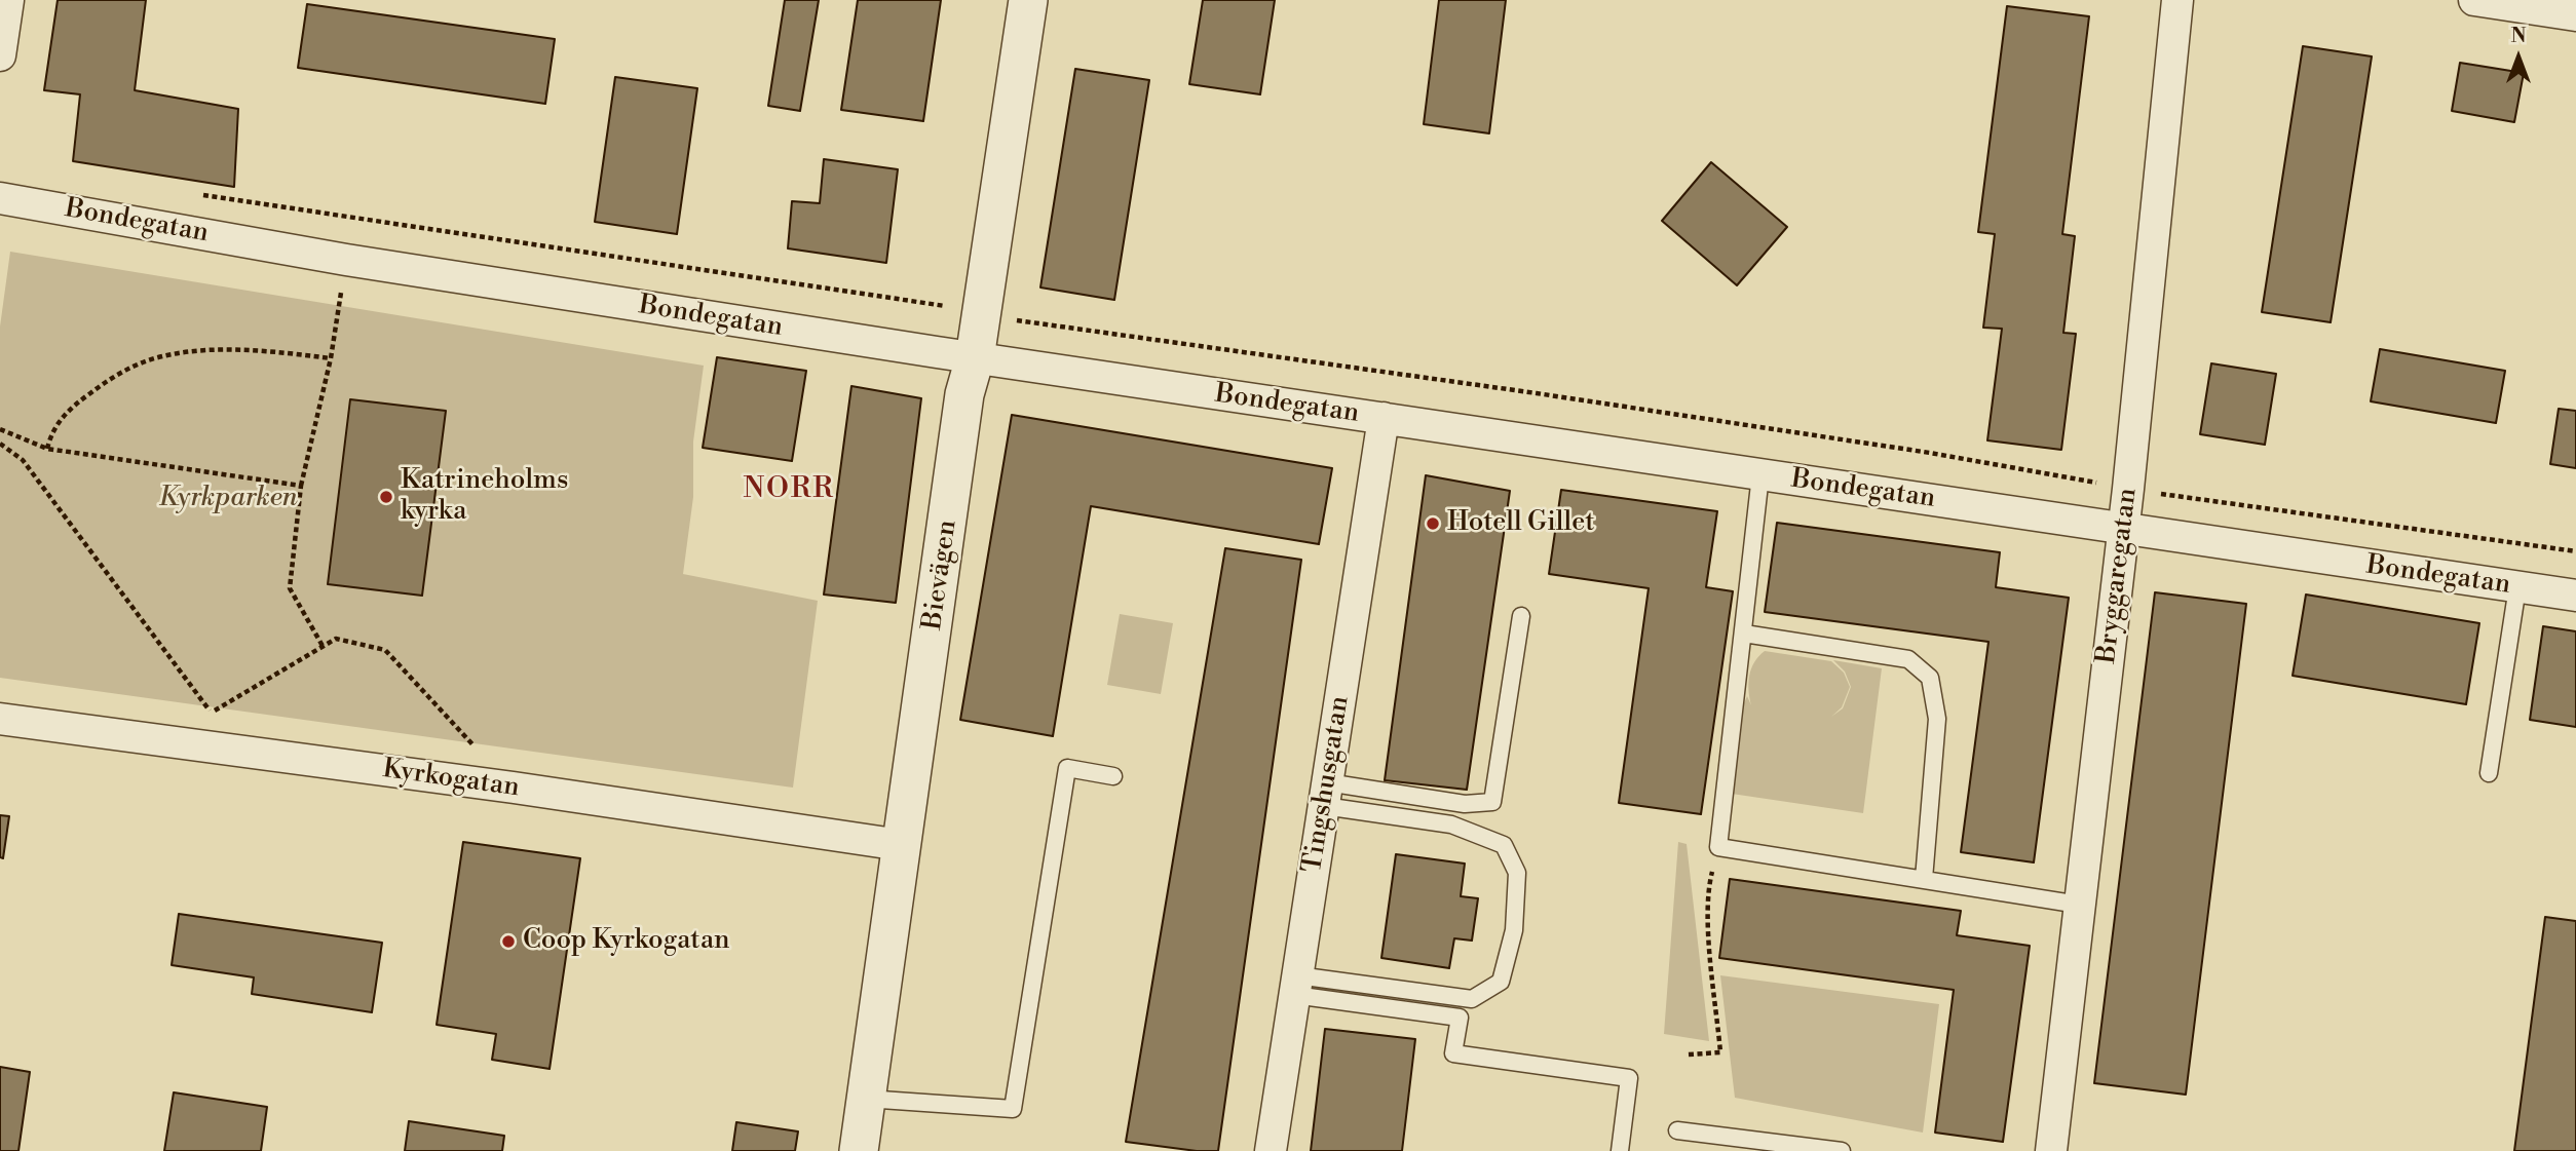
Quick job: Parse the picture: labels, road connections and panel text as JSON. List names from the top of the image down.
{
  "streets": {
    "street": [
      "Bondegatan",
      "Bievägen",
      "Bryggaregatan",
      "Kyrkogatan",
      "Tingshusgatan"
    ]
  },
  "crossings": [
    ["Bondegatan", "Bievägen"],
    ["Bondegatan", "Bryggaregatan"],
    ["Bondegatan", "Tingshusgatan"],
    ["Bievägen", "Kyrkogatan"]
  ],
  "districts": ["NORR"],
  "parks": ["Kyrkparken"],
  "places": ["Katrineholms kyrka", "Hotell Gillet", "Coop Kyrkogatan"],
  "north": "top"
}
